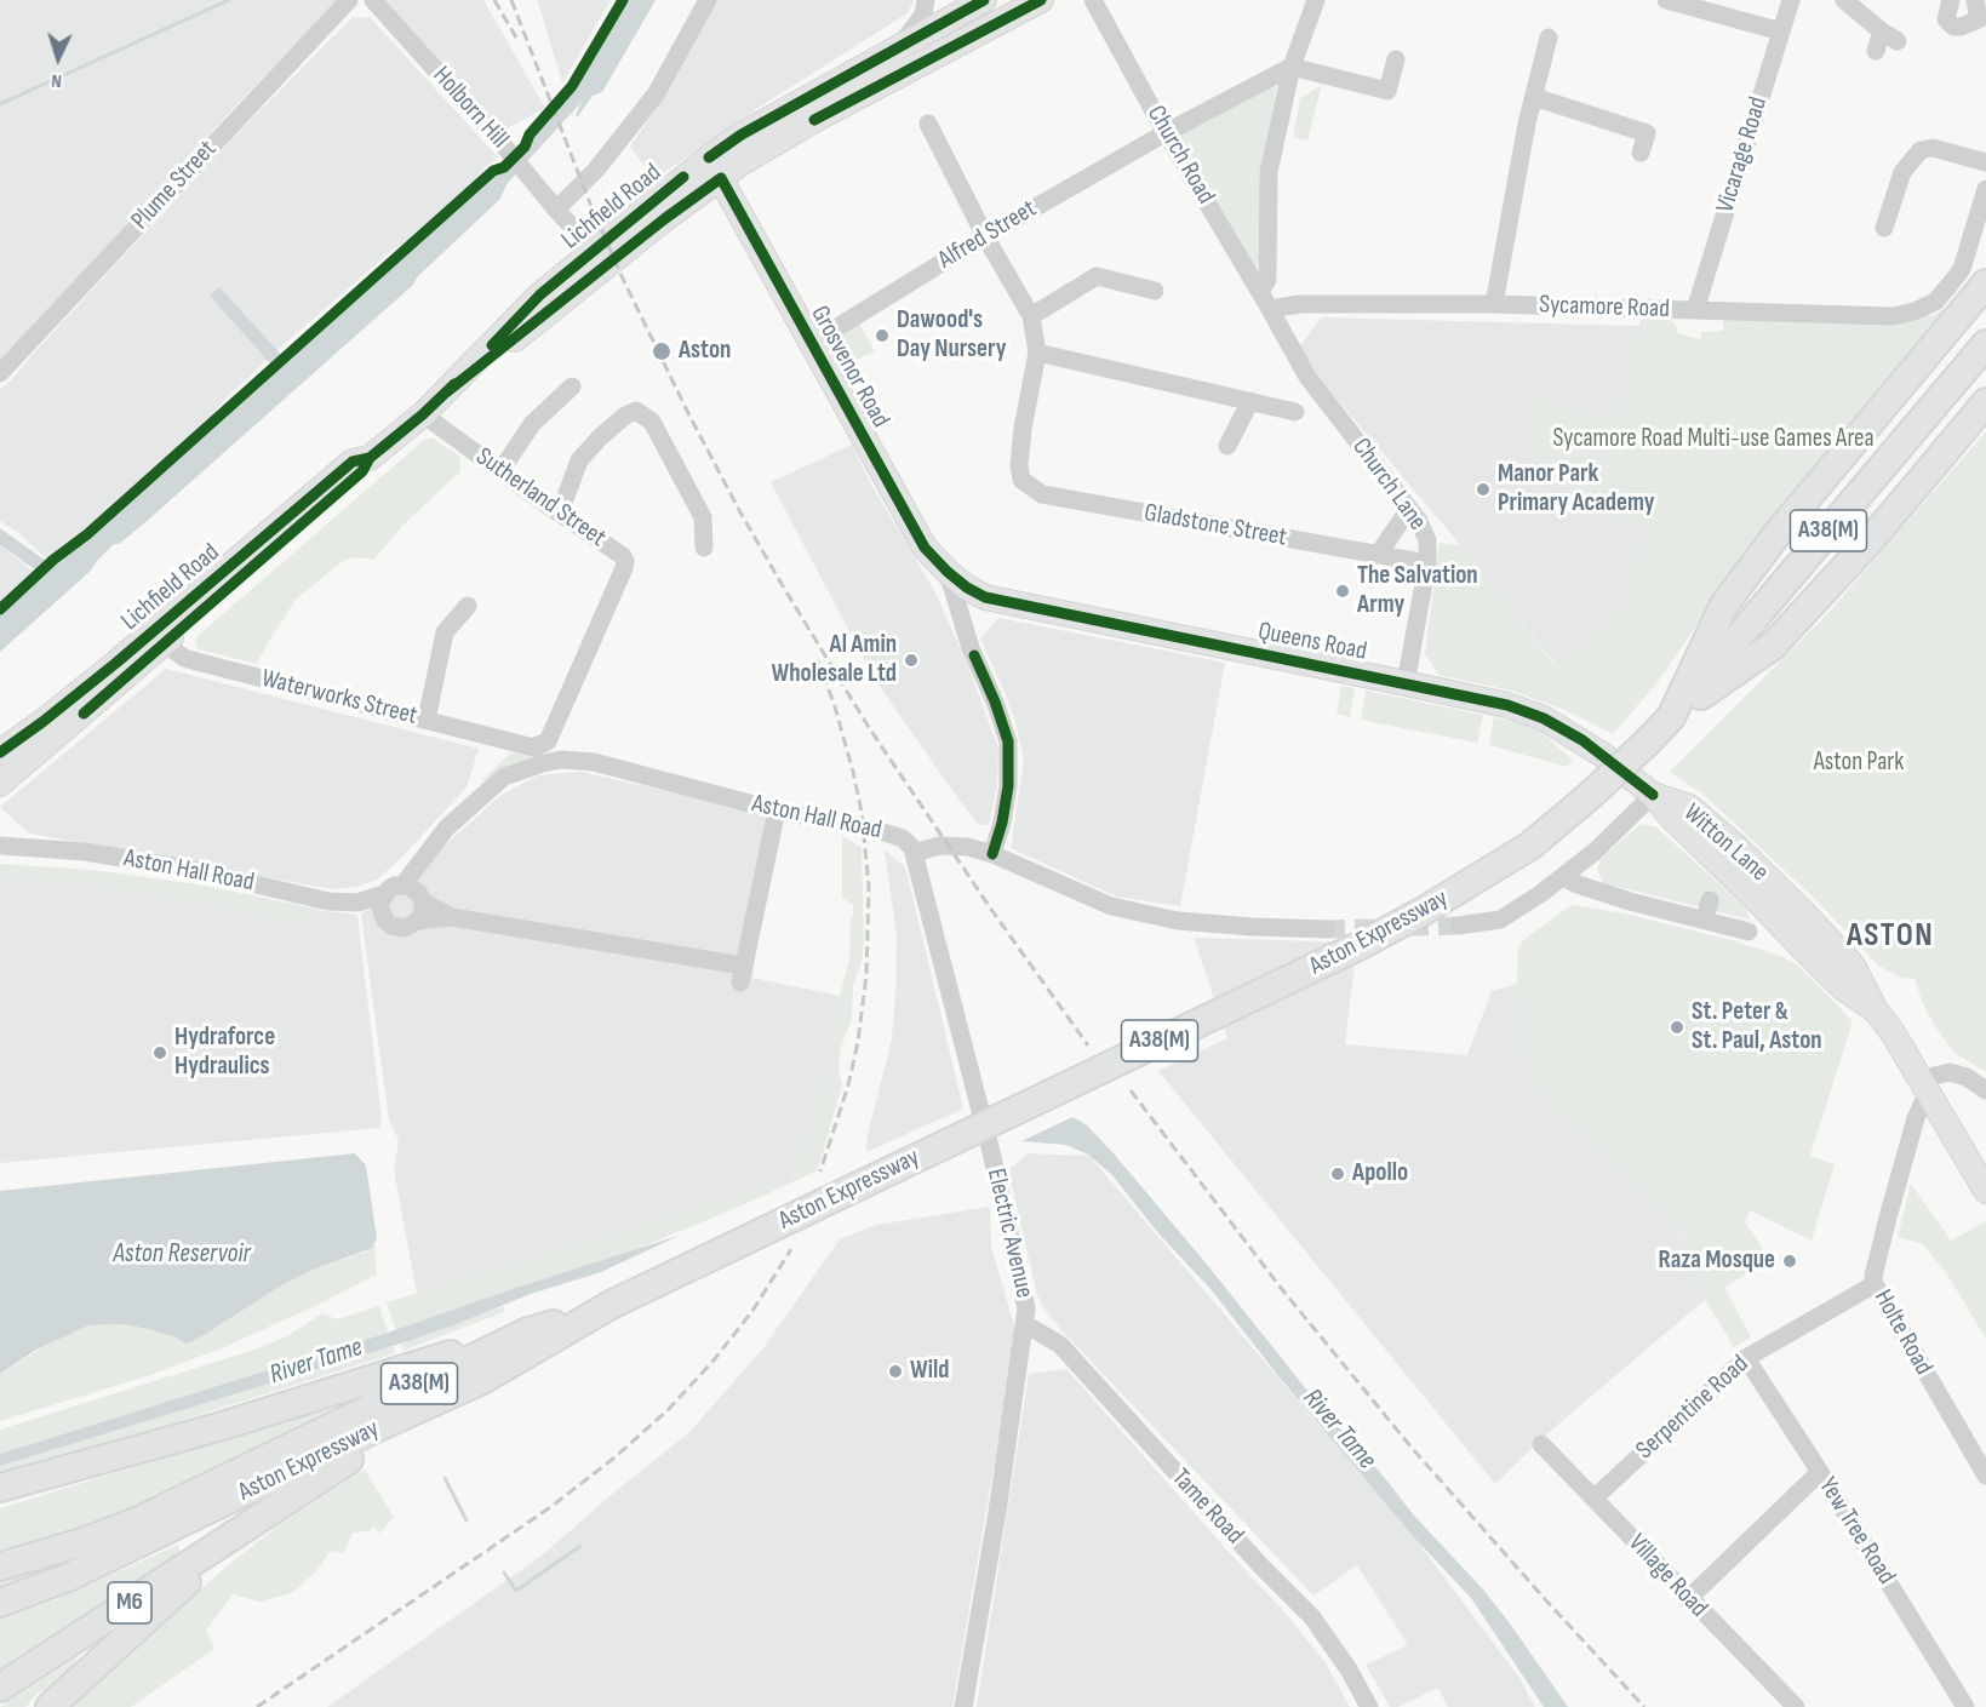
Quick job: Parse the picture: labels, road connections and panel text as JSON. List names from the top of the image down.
{
  "streets": {
    "highway": ["A38(M)", "Aston Expressway", "M6"],
    "main road": [
      "Lichfield Road",
      "Grosvenor Road",
      "Queens Road",
      "Witton Lane"
    ],
    "street": [
      "Holborn Hill",
      "Church Road",
      "Vicarage Road",
      "Plume Street",
      "Alfred Street",
      "Sycamore Road",
      "Church Lane",
      "Sutherland Street",
      "Gladstone Street",
      "Waterworks Street",
      "Aston Hall Road",
      "Electric Avenue",
      "Holte Road",
      "Serpentine Road",
      "Tame Road",
      "Yew Tree Road",
      "Village Road"
    ]
  },
  "crossings": [
    ["Holborn Hill", "Lichfield Road"],
    ["Church Road", "Alfred Street"],
    ["Church Road", "Sycamore Road"],
    ["Church Road", "Church Lane"],
    ["Vicarage Road", "Sycamore Road"],
    ["Lichfield Road", "Grosvenor Road"],
    ["Lichfield Road", "Sutherland Street"],
    ["Lichfield Road", "Waterworks Street"],
    ["Alfred Street", "Grosvenor Road"],
    ["Sycamore Road", "Church Lane"],
    ["Grosvenor Road", "Queens Road"],
    ["Grosvenor Road", "Aston Hall Road"],
    ["Church Lane", "Gladstone Street"],
    ["Church Lane", "Queens Road"],
    ["Sutherland Street", "Waterworks Street"],
    ["A38(M)", "Aston Expressway"],
    ["Queens Road", "Witton Lane"],
    ["Aston Hall Road", "Electric Avenue"],
    ["Witton Lane", "Holte Road"],
    ["Aston Expressway", "M6"],
    ["Electric Avenue", "Tame Road"],
    ["Holte Road", "Serpentine Road"],
    ["Serpentine Road", "Yew Tree Road"],
    ["Serpentine Road", "Village Road"]
  ],
  "districts": ["ASTON"],
  "water": ["Aston Reservoir", "River Tame"],
  "parks": ["Sycamore Road Multi-use Games Area", "Aston Park"],
  "places": [
    "Dawood's Day Nursery",
    "Aston",
    "Manor Park Primary Academy",
    "The Salvation Army",
    "Al Amin Wholesale Ltd",
    "St. Peter & St. Paul, Aston",
    "Hydraforce Hydraulics",
    "Apollo",
    "Raza Mosque",
    "Wild"
  ],
  "north": "bottom"
}
